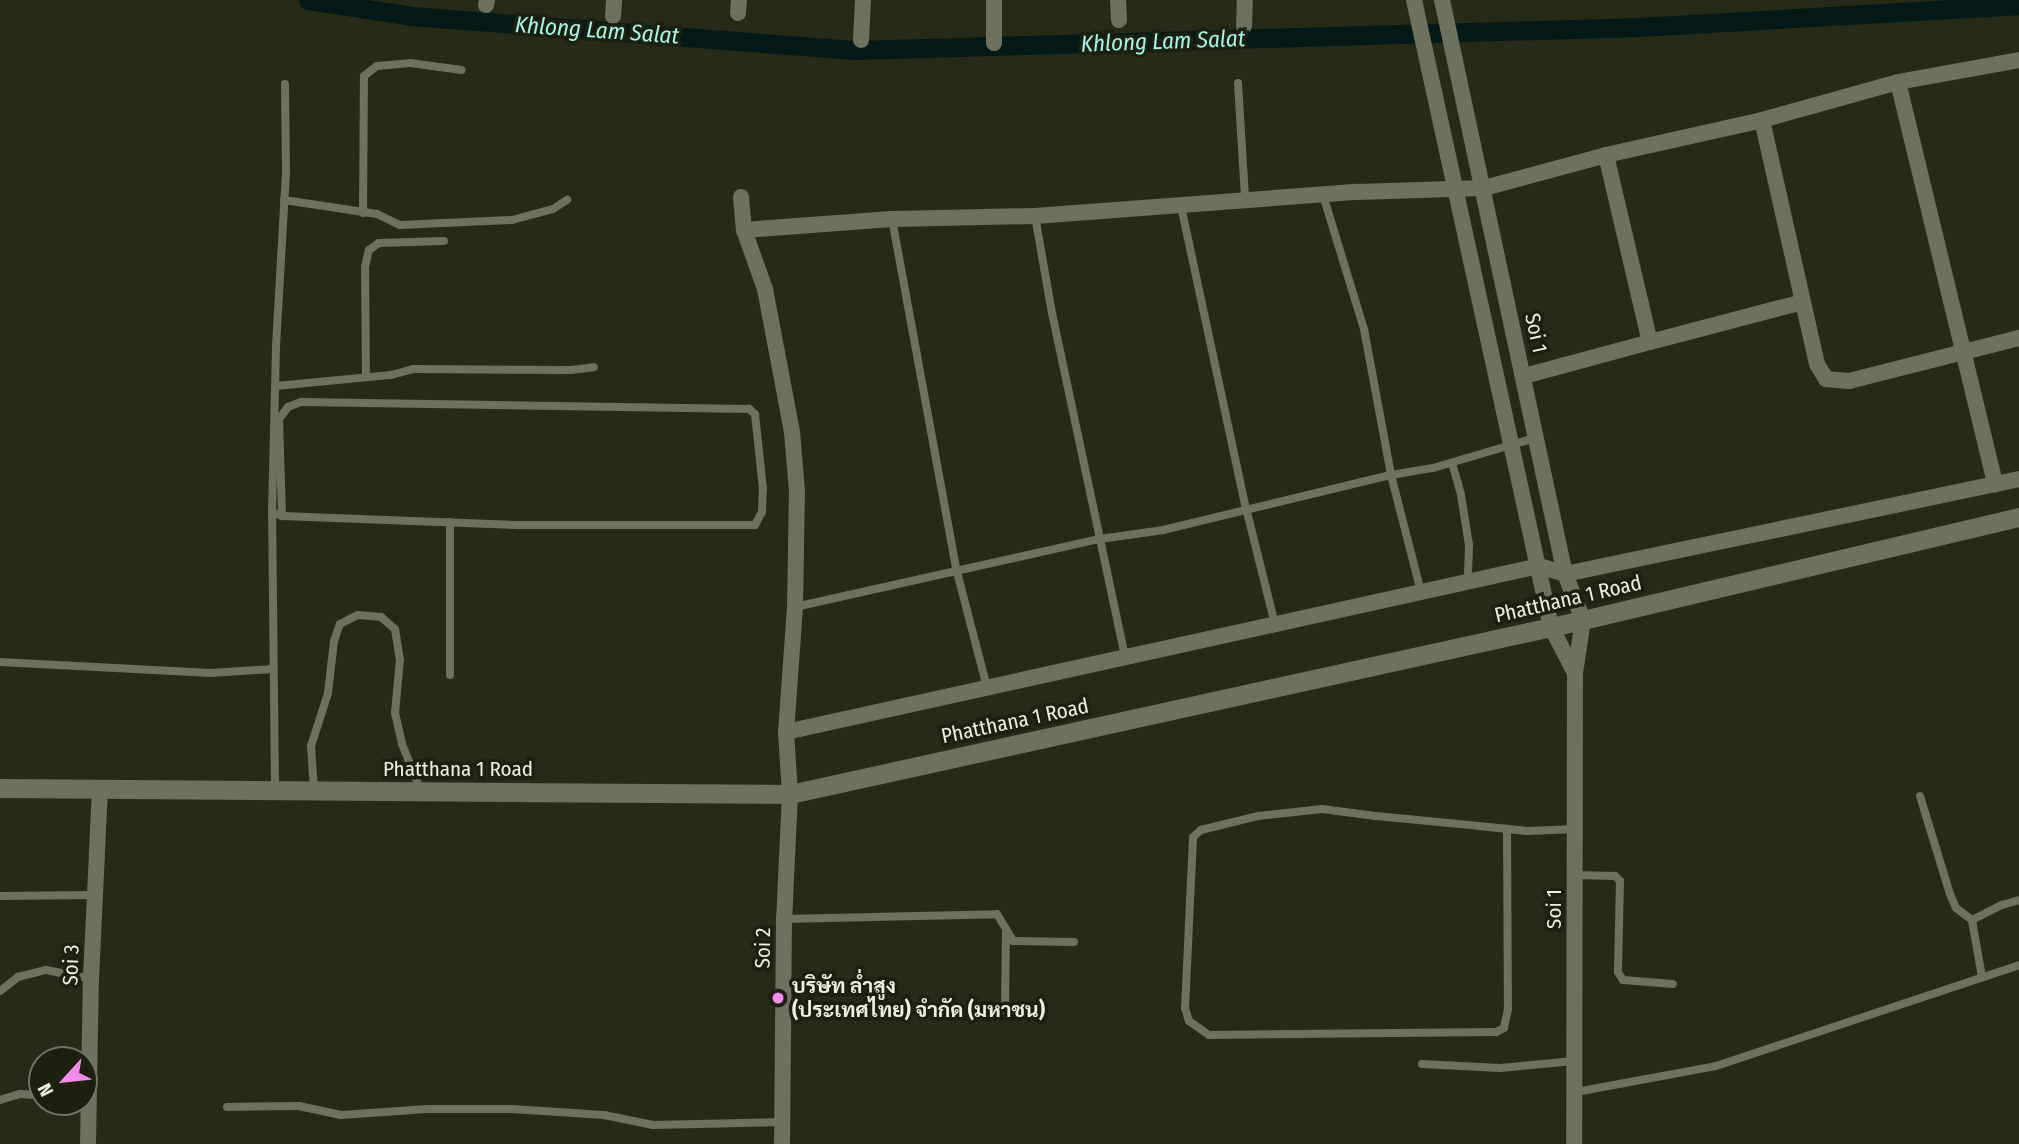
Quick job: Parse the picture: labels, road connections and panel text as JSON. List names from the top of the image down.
{
  "streets": {
    "main road": ["Phatthana 1 Road"],
    "street": ["Soi 1", "Soi 2", "Soi 3"]
  },
  "crossings": [
    ["Soi 1", "Phatthana 1 Road"],
    ["Phatthana 1 Road", "Soi 2"],
    ["Phatthana 1 Road", "Soi 3"]
  ],
  "water": ["Khlong Lam Salat"],
  "places": ["บริษัท ล่ำสูง (ประเทศไทย) จำกัด (มหาชน)"],
  "north": "bottom left"
}
